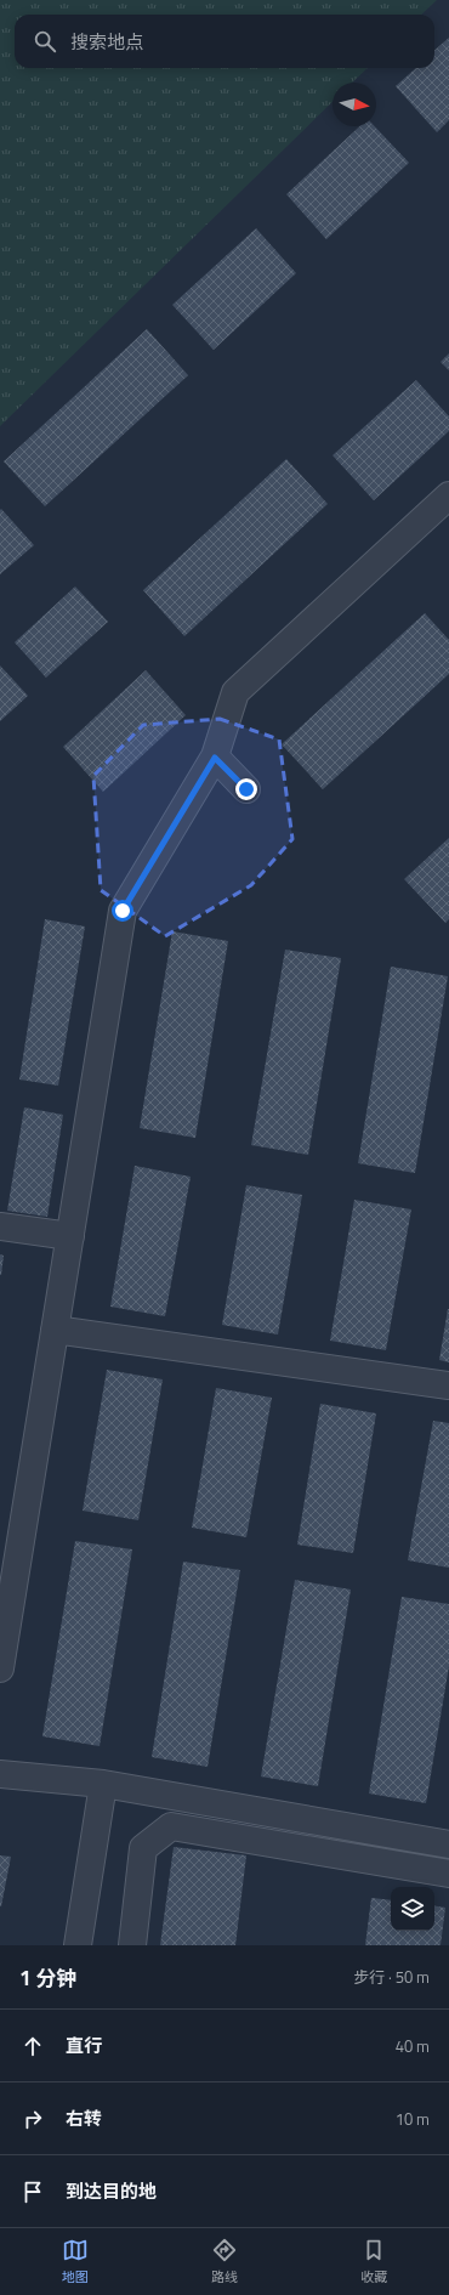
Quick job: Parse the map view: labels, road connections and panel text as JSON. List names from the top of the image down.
{
  "north": "right",
  "page": {
    "search": "搜索地点",
    "heading": ["1 分钟", "步行 · 50 m"],
    "list": [
      ["直行", "40 m"],
      ["右转", "10 m"],
      "到达目的地"
    ],
    "nav": ["地图", "路线", "收藏"]
  }
}
